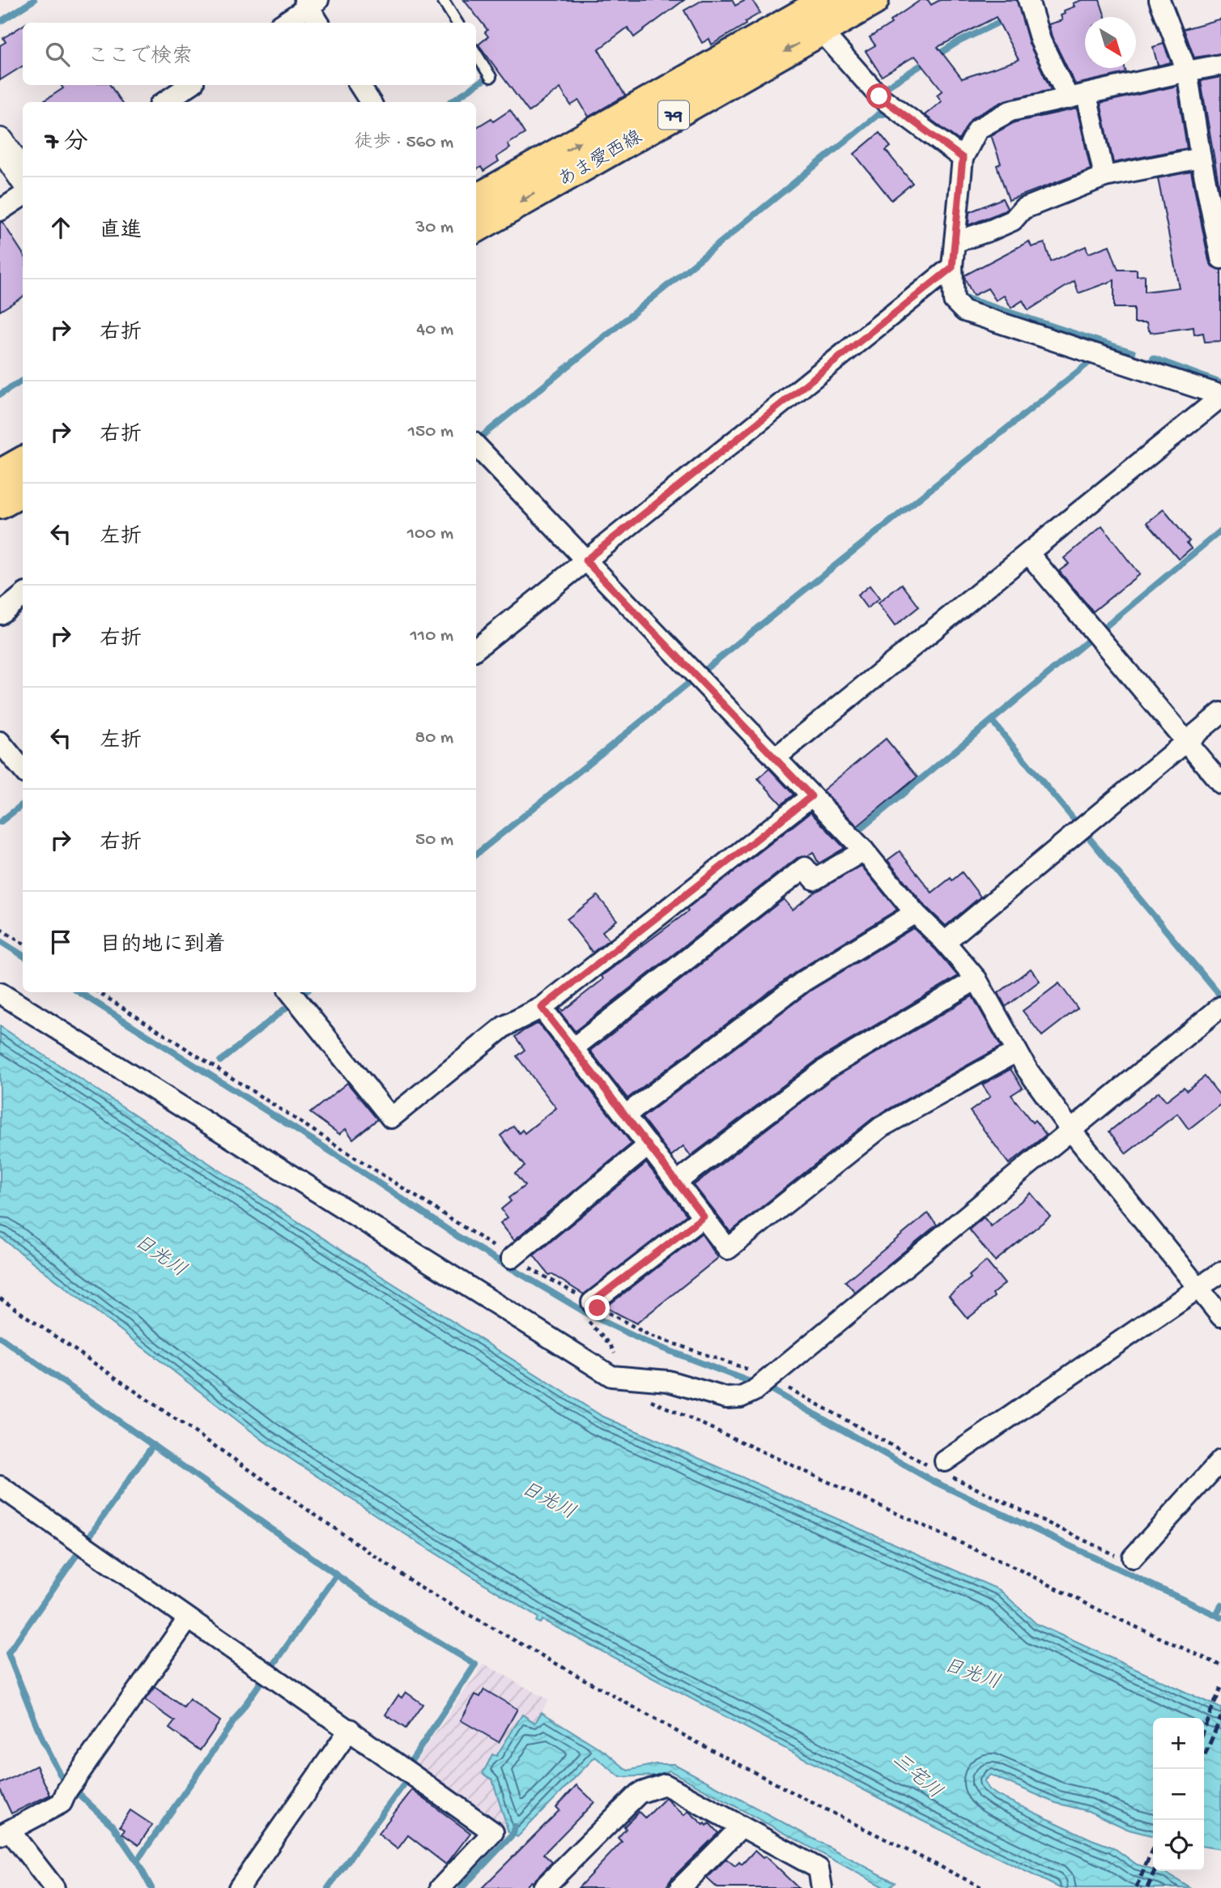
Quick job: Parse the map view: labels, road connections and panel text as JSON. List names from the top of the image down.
{
  "streets": {
    "main road": ["79", "あま愛西線"]
  },
  "water": ["日光川", "三宅川"],
  "north": "bottom right",
  "page": {
    "search": "ここで検索",
    "heading": ["7 分", "徒歩 · 560 m"],
    "list": [
      ["直進", "30 m"],
      ["右折", "40 m"],
      ["右折", "150 m"],
      ["左折", "100 m"],
      ["右折", "110 m"],
      ["左折", "80 m"],
      ["右折", "50 m"],
      "目的地に到着"
    ],
    "map_buttons": ["+", "−"]
  }
}
